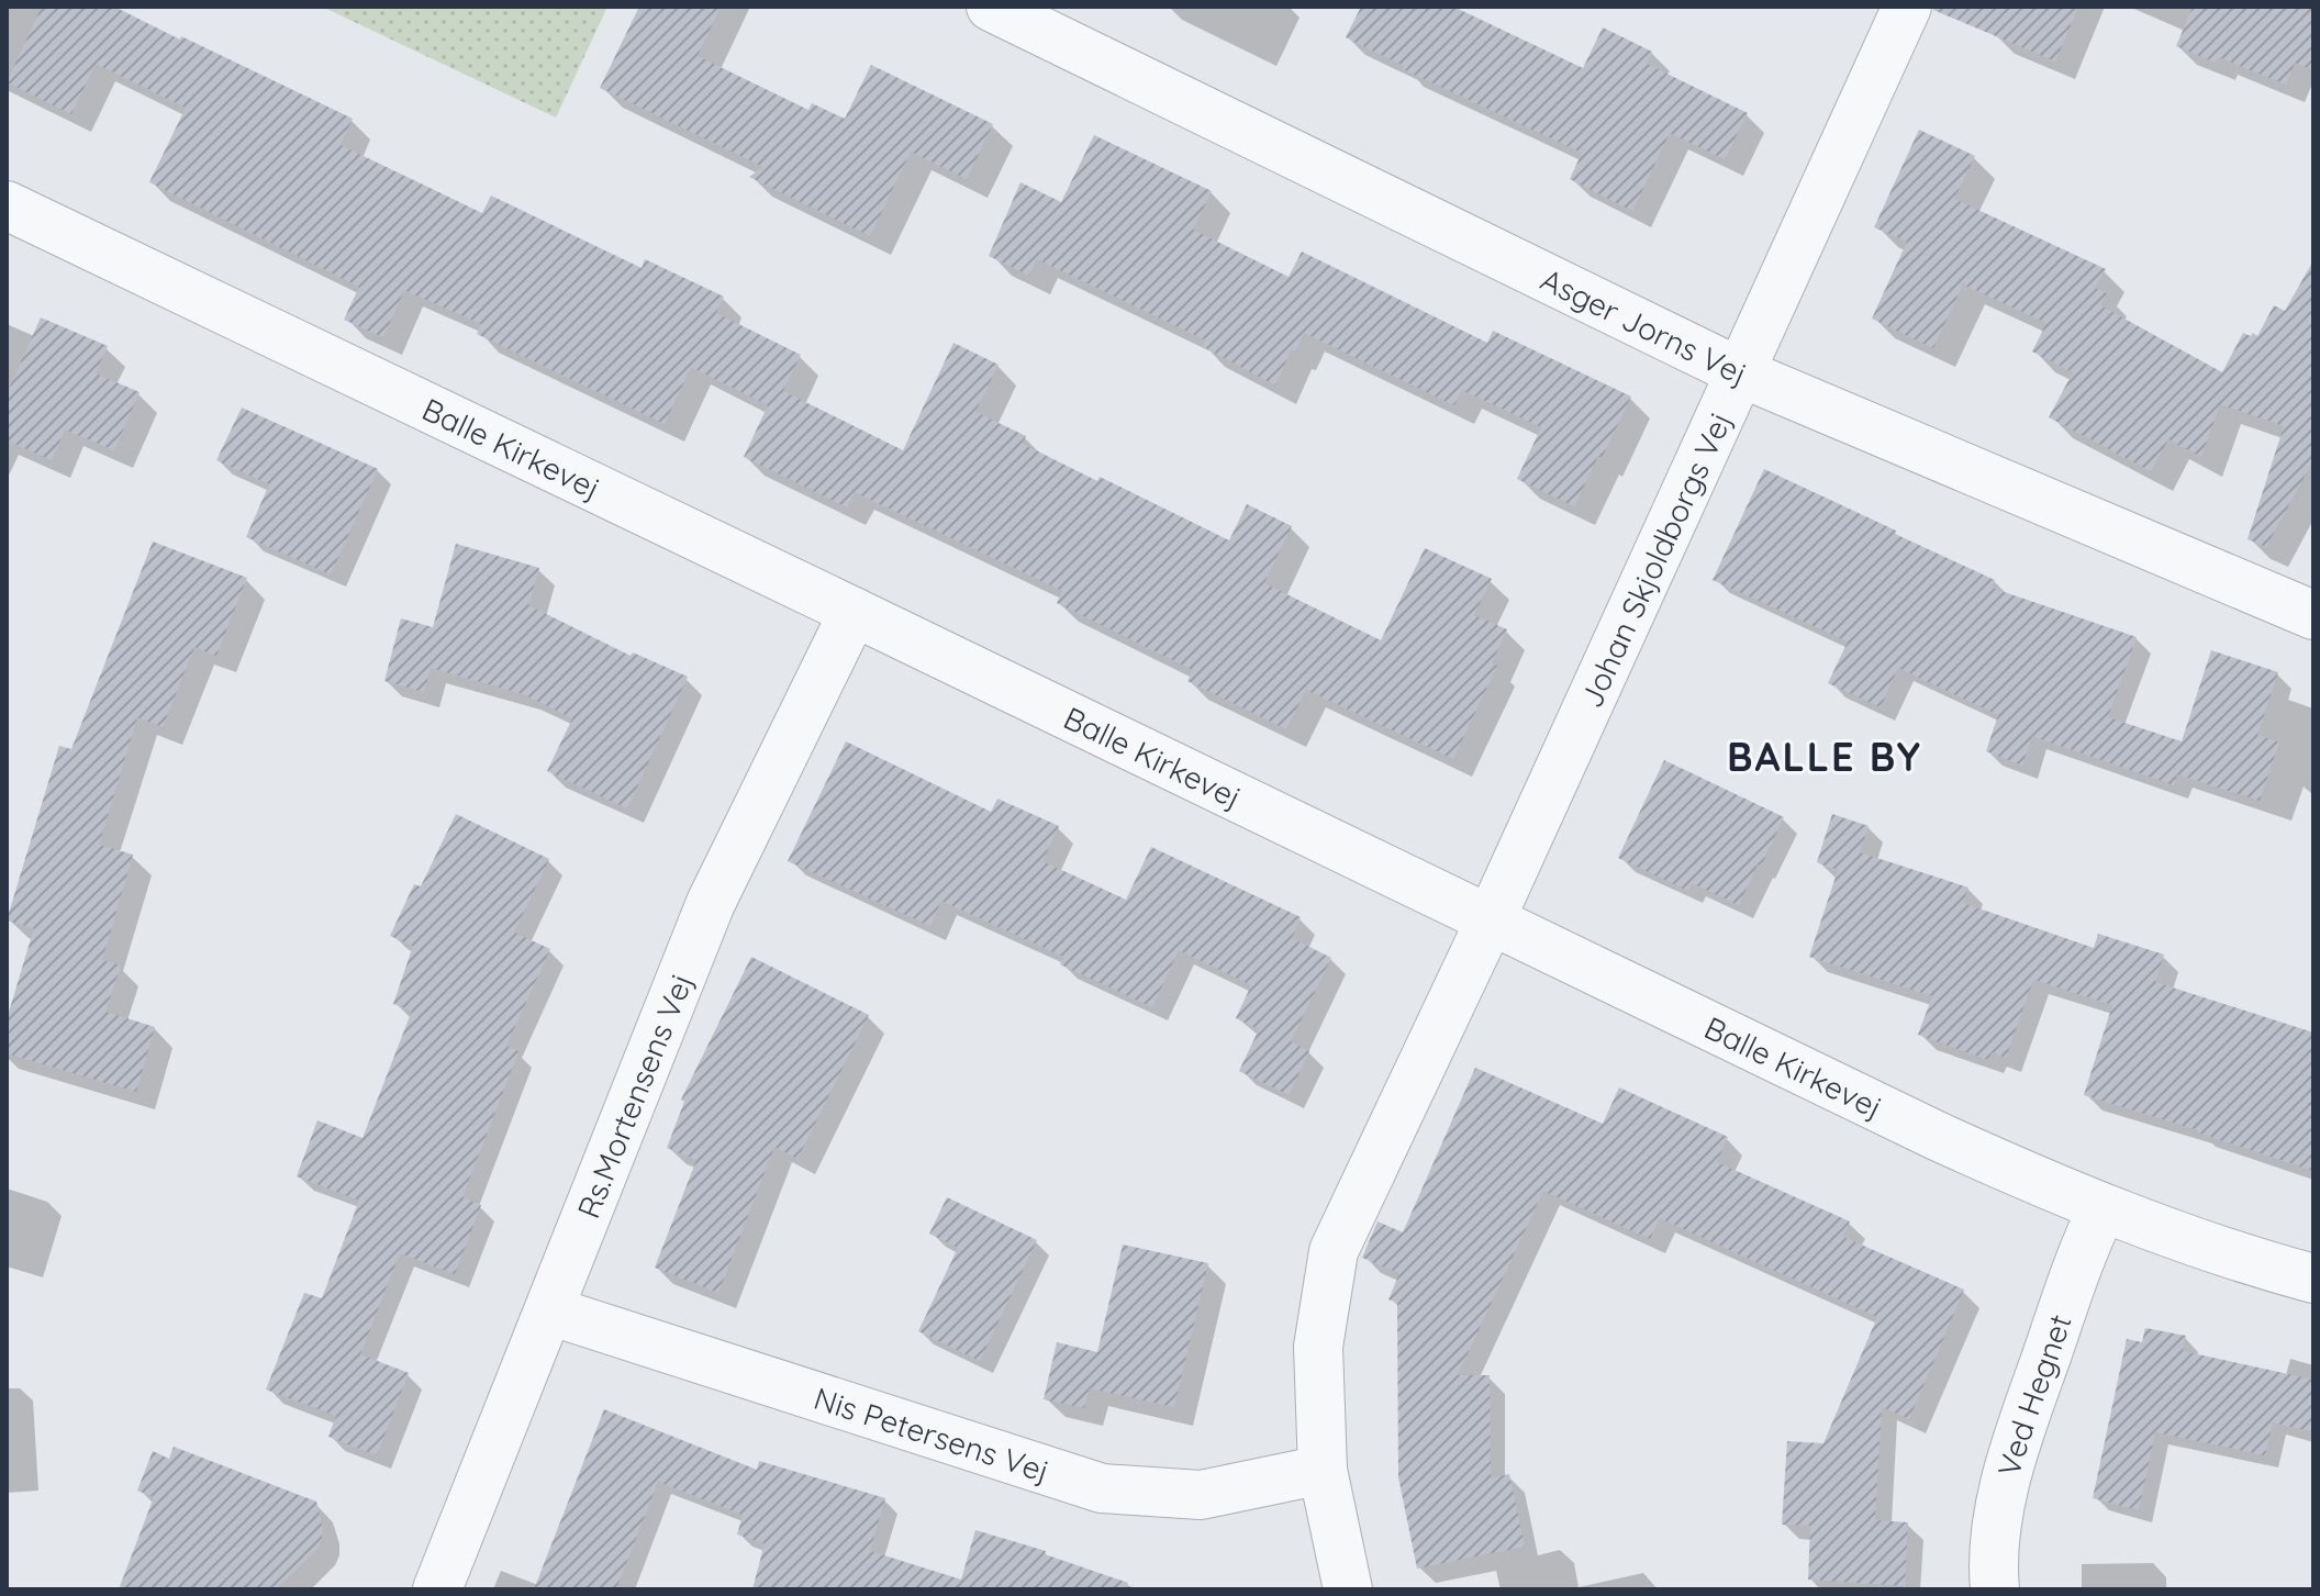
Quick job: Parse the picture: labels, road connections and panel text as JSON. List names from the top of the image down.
{
  "streets": {
    "street": [
      "Asger Jorns Vej",
      "Balle Kirkevej",
      "Johan Skjoldborgs Vej",
      "Rs.Mortensens Vej",
      "Ved Hegnet",
      "Nis Petersens Vej"
    ]
  },
  "crossings": [
    ["Asger Jorns Vej", "Johan Skjoldborgs Vej"],
    ["Balle Kirkevej", "Johan Skjoldborgs Vej"],
    ["Balle Kirkevej", "Rs.Mortensens Vej"],
    ["Balle Kirkevej", "Ved Hegnet"],
    ["Rs.Mortensens Vej", "Nis Petersens Vej"]
  ],
  "districts": ["BALLE BY"]
}
